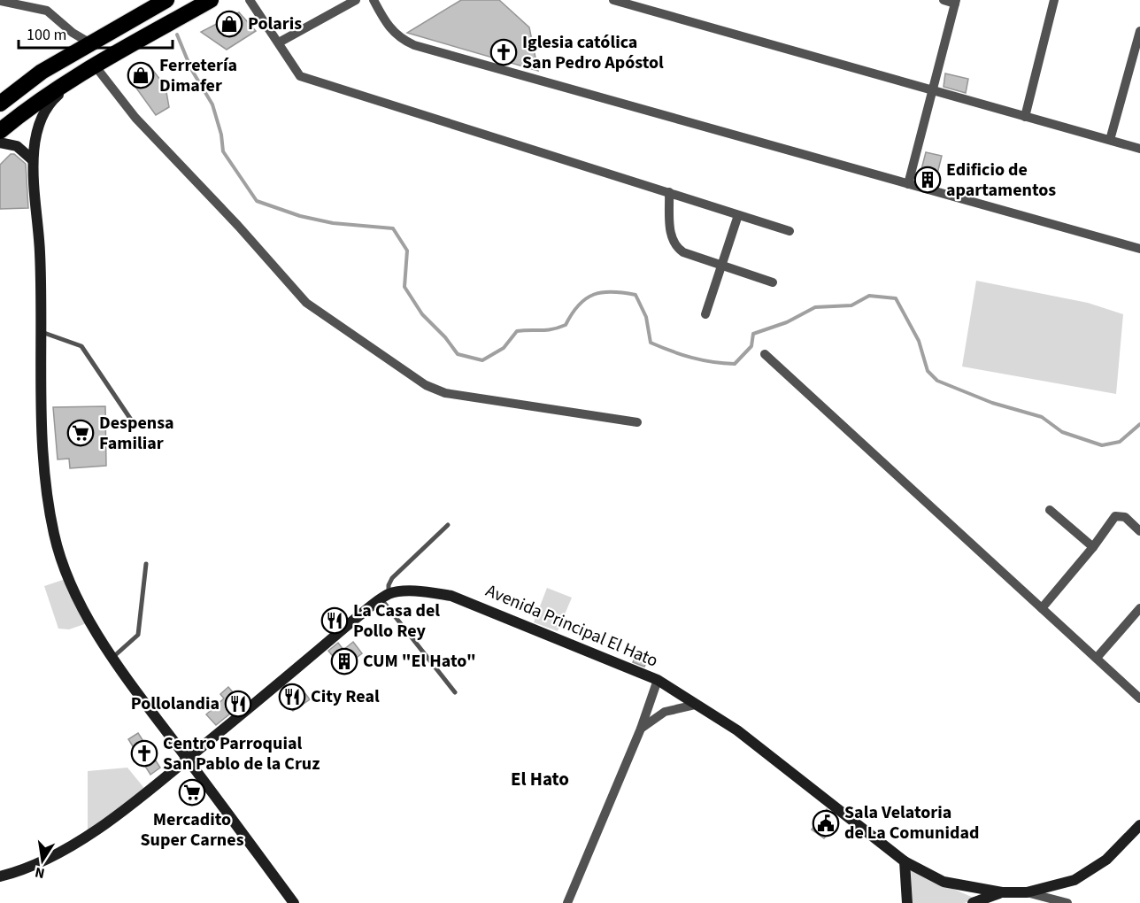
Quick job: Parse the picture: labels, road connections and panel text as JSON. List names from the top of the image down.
{
  "streets": {
    "street": ["Avenida Principal El Hato"]
  },
  "districts": ["El Hato"],
  "places": {
    "shop": ["Polaris", "Ferretería Dimafer"],
    "church": ["Iglesia católica San Pedro Apóstol", "Centro Parroquial San Pablo de la Cruz"],
    "building": ["Edificio de apartamentos", "CUM \"El Hato\""],
    "supermarket": ["Despensa Familiar", "Mercadito Super Carnes"],
    "restaurant": ["La Casa del Pollo Rey", "City Real", "Pollolandia"],
    "public building": ["Sala Velatoria de La Comunidad"]
  },
  "scale_bar": "100 m",
  "north": "bottom"
}
